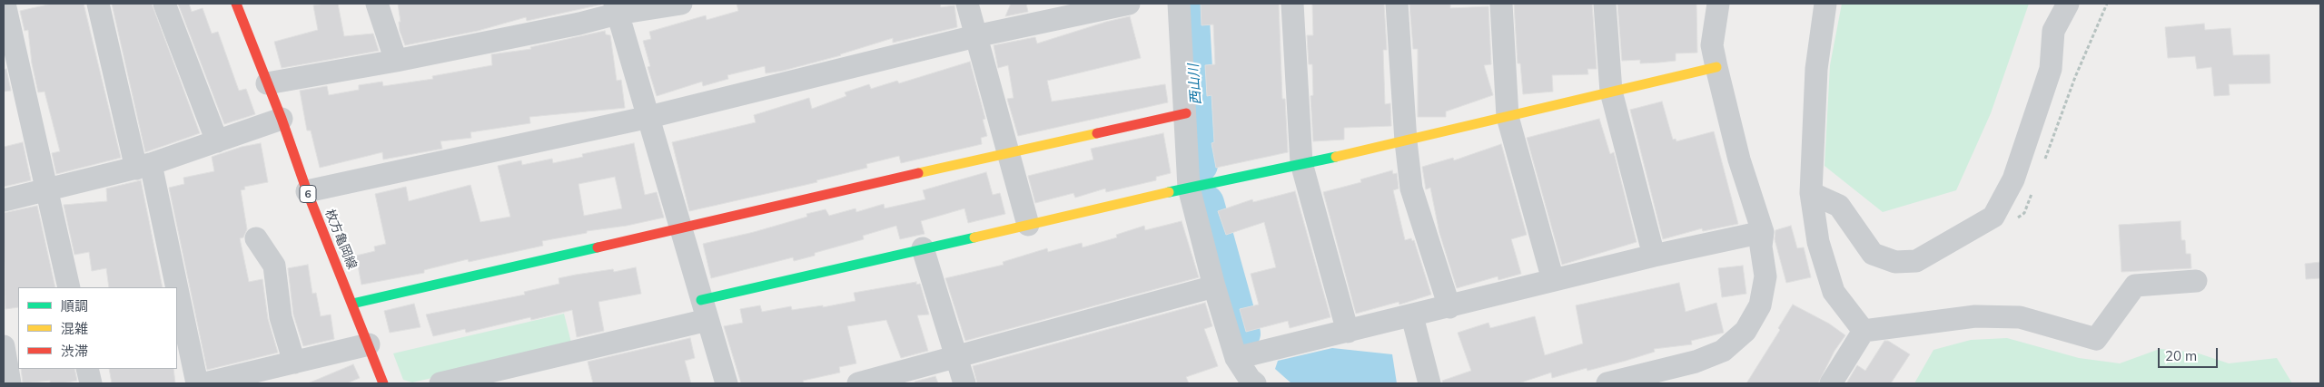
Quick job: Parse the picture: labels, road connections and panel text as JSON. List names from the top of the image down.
{
  "streets": {
    "street": ["6", "枚方亀岡線"]
  },
  "water": ["西山川"],
  "legend": ["順調", "混雑", "渋滞"],
  "scale_bar": "20 m"
}
